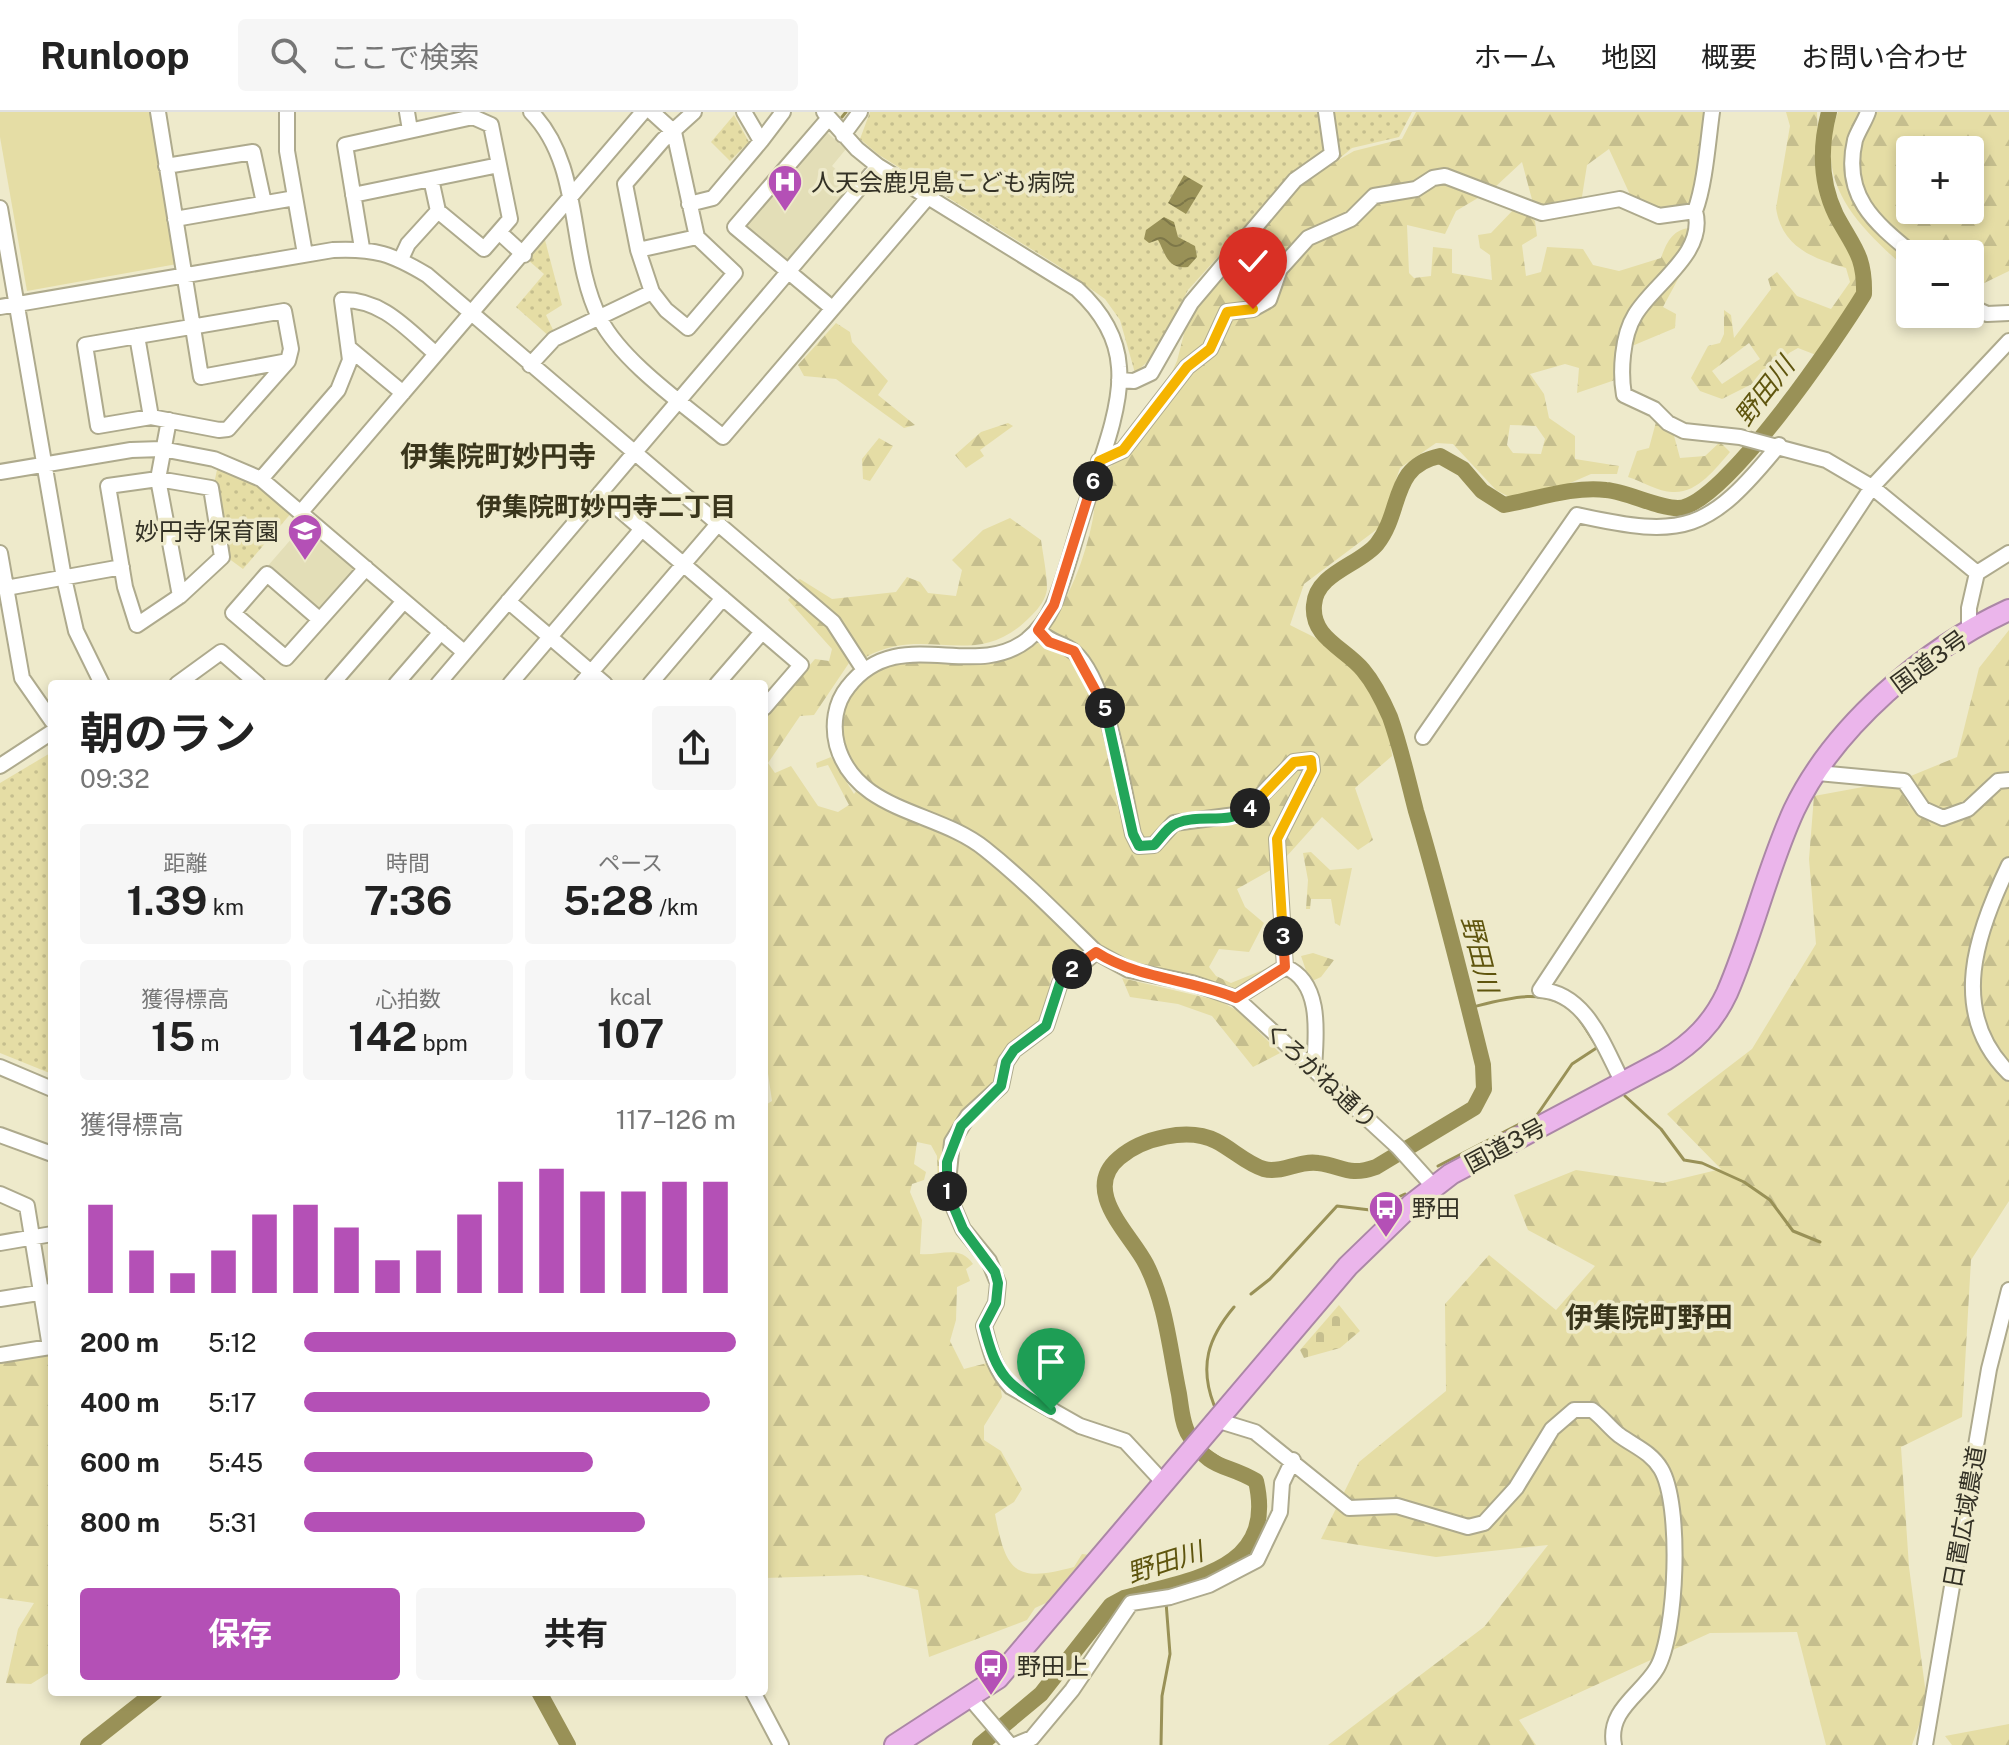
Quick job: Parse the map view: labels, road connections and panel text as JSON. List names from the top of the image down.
{
  "streets": {
    "highway": ["国道3号"],
    "street": ["くろがね通り", "日置広域農道"]
  },
  "crossings": [
    ["国道3号", "くろがね通り"]
  ],
  "districts": ["伊集院町妙円寺", "伊集院町妙円寺二丁目", "伊集院町野田"],
  "water": ["野田川"],
  "places": {
    "hospital": ["人天会鹿児島こども病院"],
    "school or university": ["妙円寺保育園"],
    "bus stop": ["野田", "野田上"]
  },
  "page": {
    "header": "Runloop",
    "search": "ここで検索",
    "nav": [
      "ホーム",
      "地図",
      "概要",
      "お問い合わせ"
    ],
    "map_buttons": ["+", "−"],
    "pins": [
      "6",
      "5",
      "4",
      "3",
      "2",
      "1"
    ],
    "heading": ["朝のラン", "09:32"],
    "stats": [
      ["距離", "1.39 km"],
      ["時間", "7:36"],
      ["ペース", "5:28 /km"],
      ["獲得標高", "15 m"],
      ["心拍数", "142 bpm"],
      ["kcal", "107"]
    ],
    "chart": ["獲得標高", "117–126 m"],
    "list": [
      {
        "name": "200 m",
        "note": "5:12"
      },
      {
        "name": "400 m",
        "note": "5:17"
      },
      {
        "name": "600 m",
        "note": "5:45"
      },
      {
        "name": "800 m",
        "note": "5:31"
      }
    ],
    "buttons": ["保存", "共有"]
  }
}
